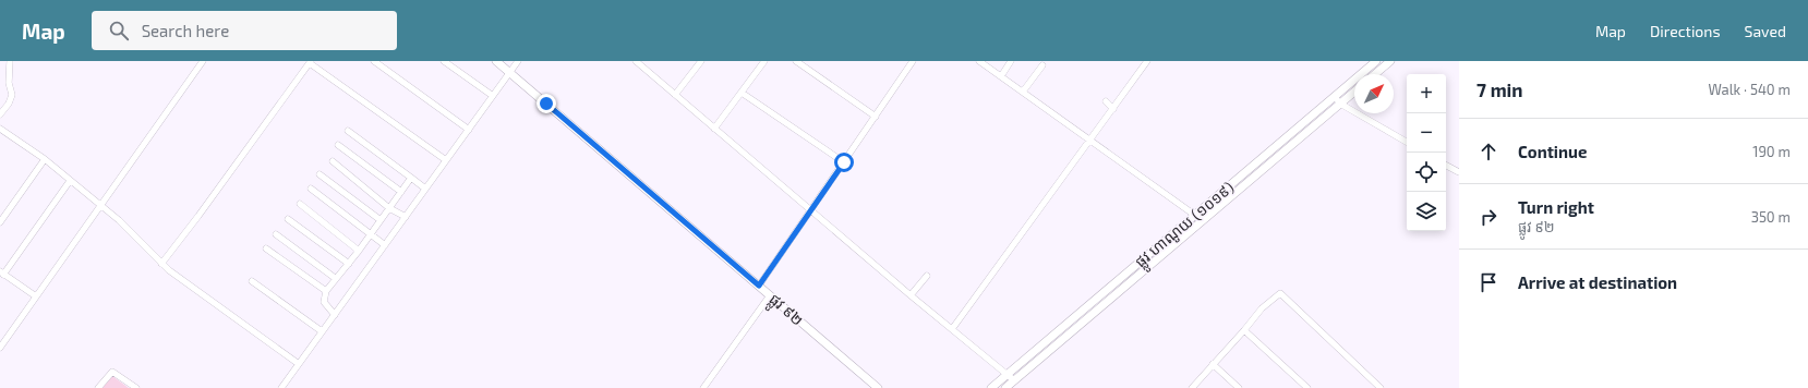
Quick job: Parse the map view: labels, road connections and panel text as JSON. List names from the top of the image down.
{
  "streets": {
    "main road": ["ផ្លូវ ហាណូយ (១០១៩)", "ផ្លូវ ៩២"]
  },
  "north": "top right",
  "page": {
    "header": "Map",
    "search": "Search here",
    "nav": ["Map", "Directions", "Saved"],
    "heading": ["7 min", "Walk · 540 m"],
    "map_buttons": ["+", "−"],
    "list": [
      ["Continue", "190 m"],
      ["Turn right", "ផ្លូវ ៩២", "350 m"],
      "Arrive at destination"
    ]
  }
}
